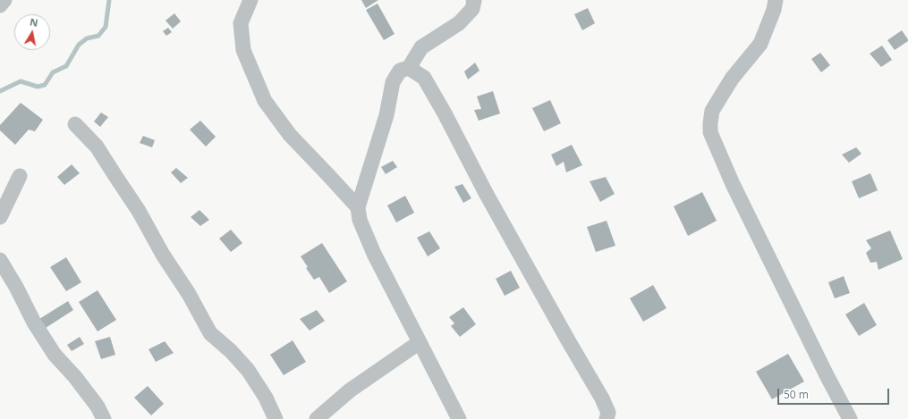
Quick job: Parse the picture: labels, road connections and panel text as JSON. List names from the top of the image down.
{
  "scale_bar": "50 m",
  "north": "top"
}
